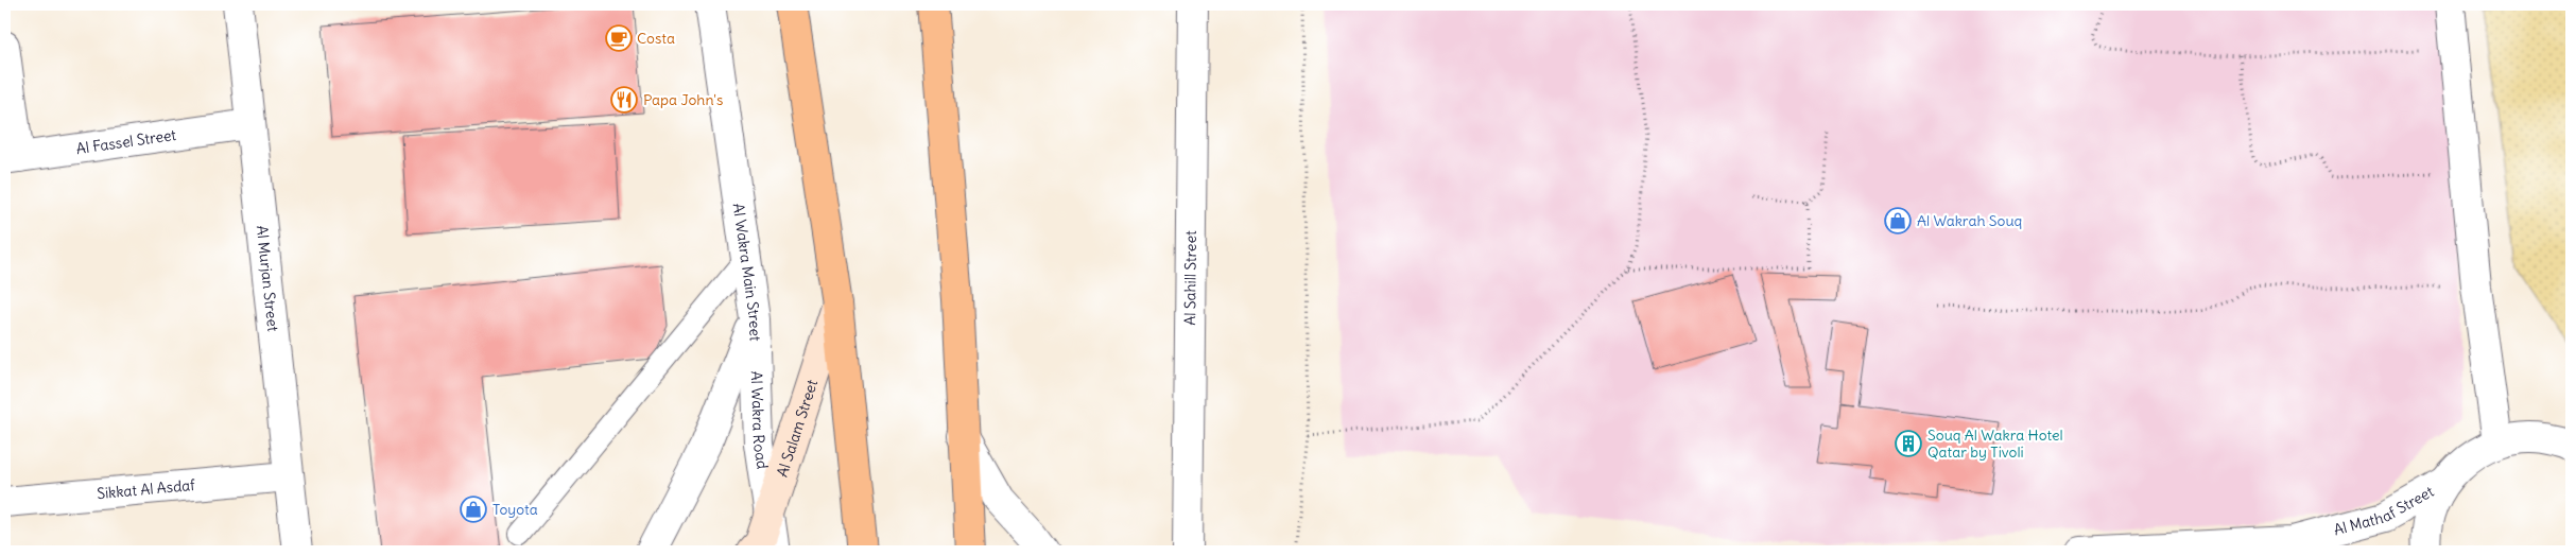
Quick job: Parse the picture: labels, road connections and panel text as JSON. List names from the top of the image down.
{
  "streets": {
    "street": [
      "Al Fassel Street",
      "Al Wakra Main Street",
      "Al Murjan Street",
      "Al Sahill Street",
      "Al Wakra Road",
      "Al Salam Street",
      "Sikkat Al Asdaf",
      "Al Mathaf Street"
    ]
  },
  "crossings": [
    ["Al Fassel Street", "Al Murjan Street"],
    ["Al Wakra Main Street", "Al Wakra Road"],
    ["Al Murjan Street", "Sikkat Al Asdaf"],
    ["Al Wakra Road", "Al Salam Street"]
  ],
  "places": {
    "cafe": ["Costa"],
    "restaurant": ["Papa John's"],
    "shop": ["Al Wakrah Souq", "Toyota"],
    "building": ["Souq Al Wakra Hotel Qatar by Tivoli"]
  }
}
